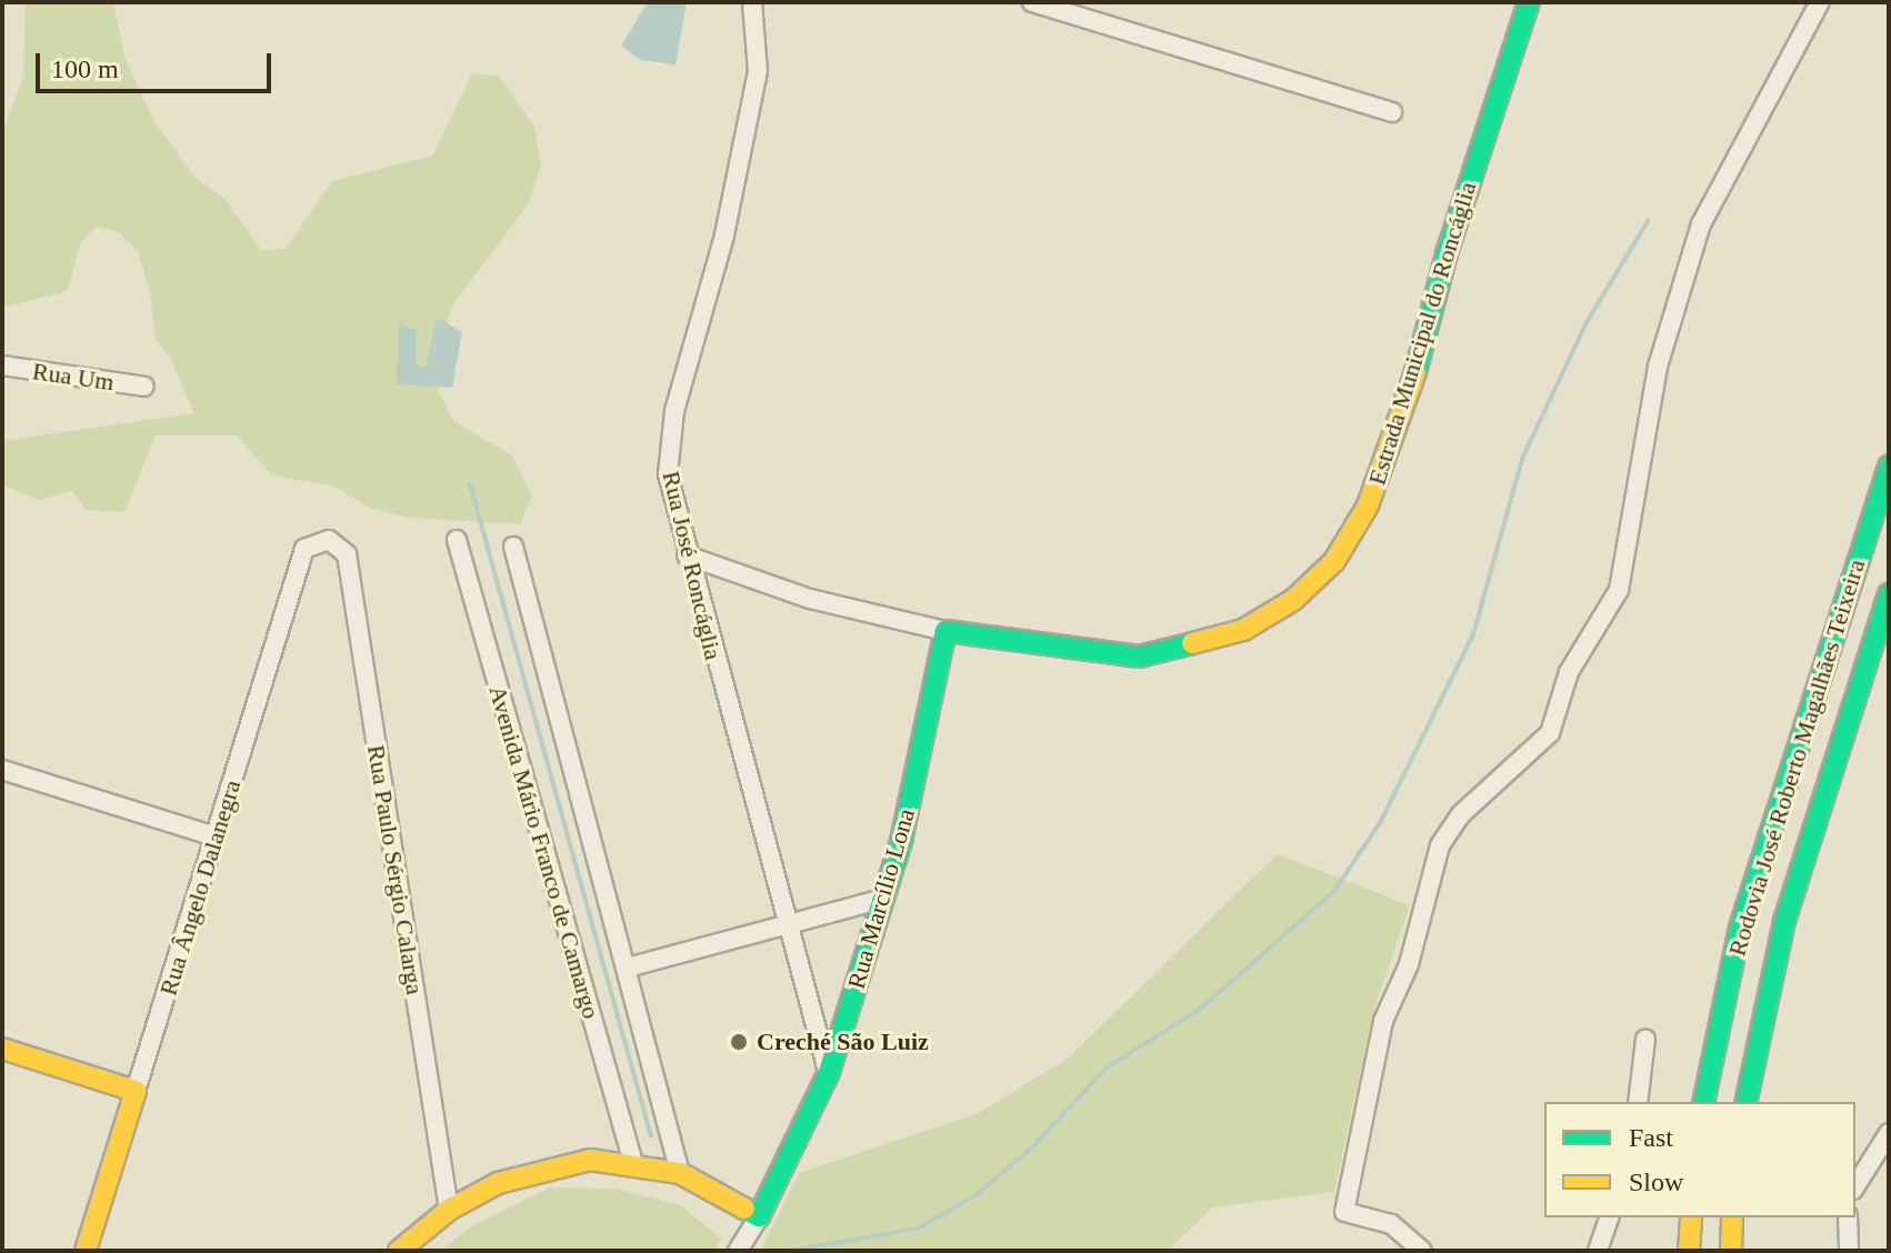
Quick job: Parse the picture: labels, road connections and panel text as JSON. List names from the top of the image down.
{
  "streets": {
    "main road": [
      "Estrada Municipal do Roncáglia",
      "Rodovia José Roberto Magalhães Teixeira",
      "Rua Ângelo Dalanegra",
      "Rua Marcílio Lona"
    ],
    "street": [
      "Rua Um",
      "Rua José Roncáglia",
      "Avenida Mário Franco de Camargo",
      "Rua Paulo Sérgio Calarga"
    ]
  },
  "crossings": [
    ["Estrada Municipal do Roncáglia", "Rua José Roncáglia"],
    ["Estrada Municipal do Roncáglia", "Rua Marcílio Lona"],
    ["Rua José Roncáglia", "Rua Marcílio Lona"],
    ["Rua Paulo Sérgio Calarga", "Rua Ângelo Dalanegra"]
  ],
  "places": ["Creché São Luiz"],
  "legend": ["Fast", "Slow"],
  "scale_bar": "100 m"
}
